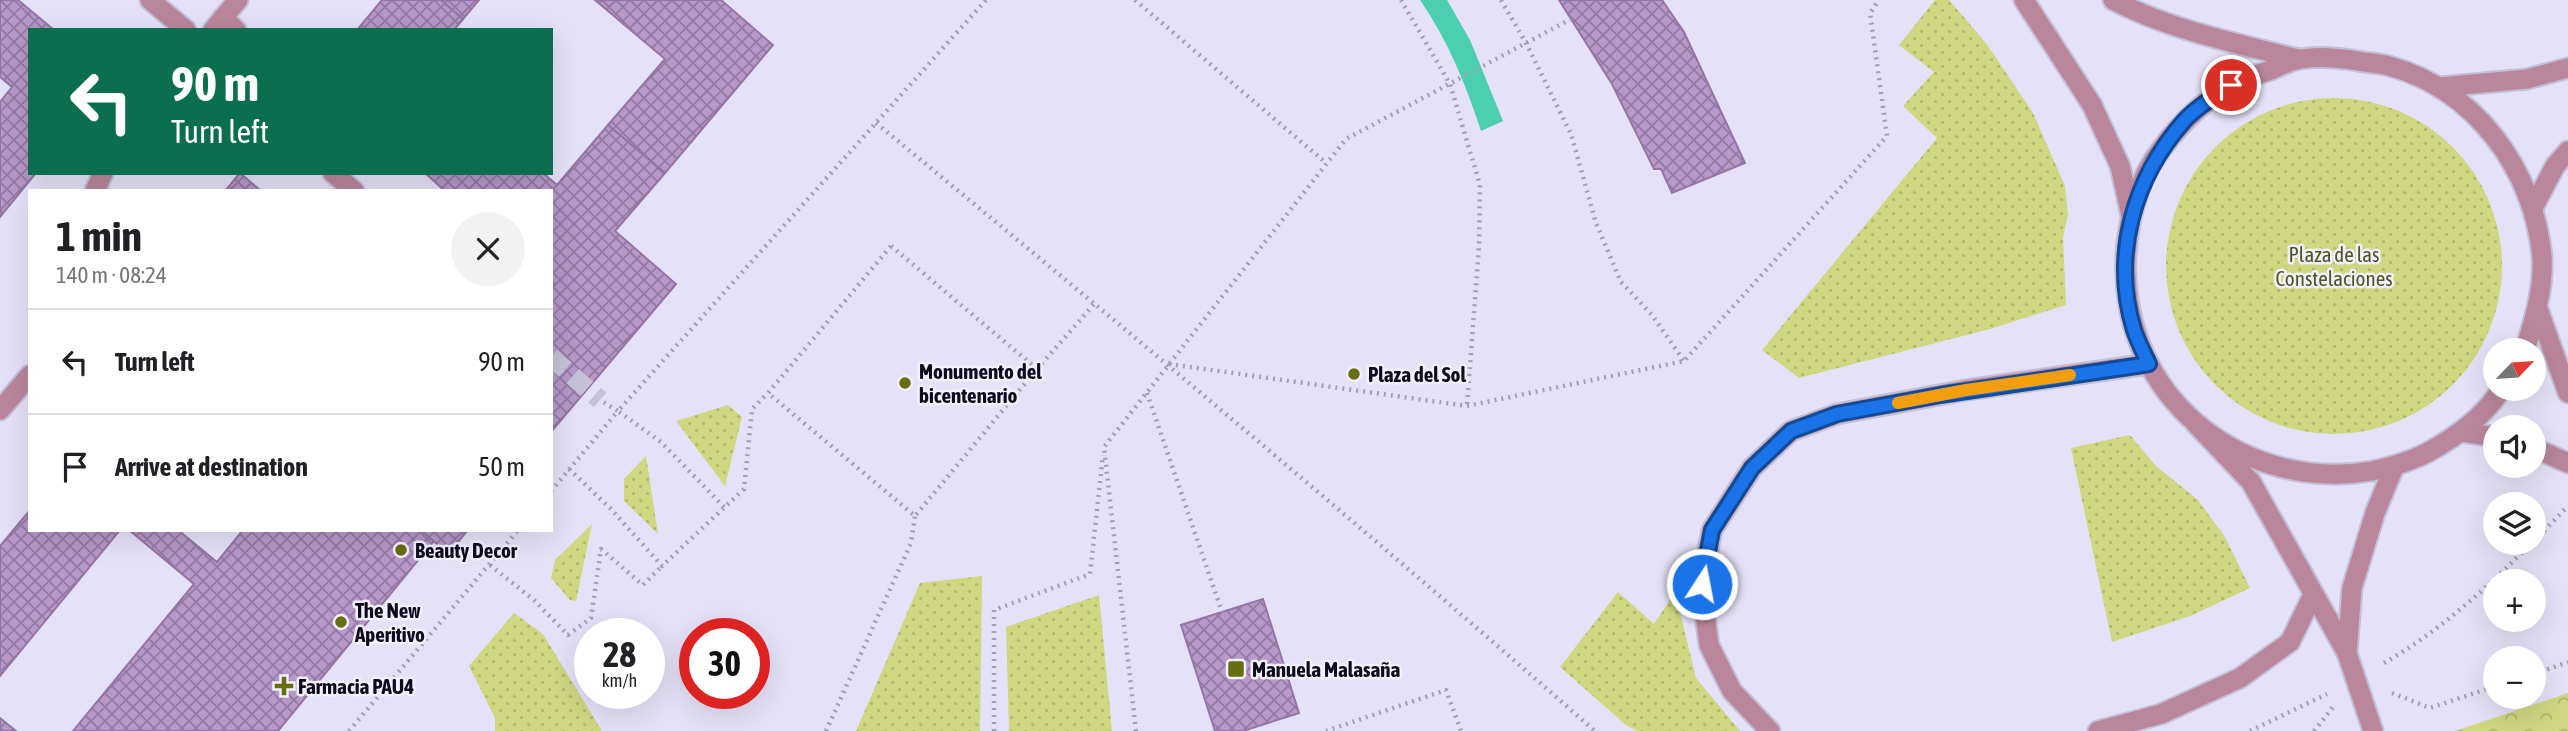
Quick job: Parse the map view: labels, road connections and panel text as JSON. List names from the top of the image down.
{
  "parks": ["Plaza de las Constelaciones"],
  "places": {
    "other": [
      "Plaza del Sol",
      "Monumento del bicentenario",
      "Beauty Decor",
      "The New Aperitivo"
    ],
    "transit": ["Manuela Malasaña"],
    "health": ["Farmacia PAU4"]
  },
  "north": "top right",
  "page": {
    "turn": ["90 m", "Turn left"],
    "heading": ["1 min", "140 m · 08:24"],
    "list": [
      {
        "name": "Turn left",
        "value": "90 m"
      },
      {
        "name": "Arrive at destination",
        "value": "50 m"
      }
    ],
    "map_buttons": ["+", "−"],
    "speed": "28 km/h",
    "limit": "30"
  }
}
